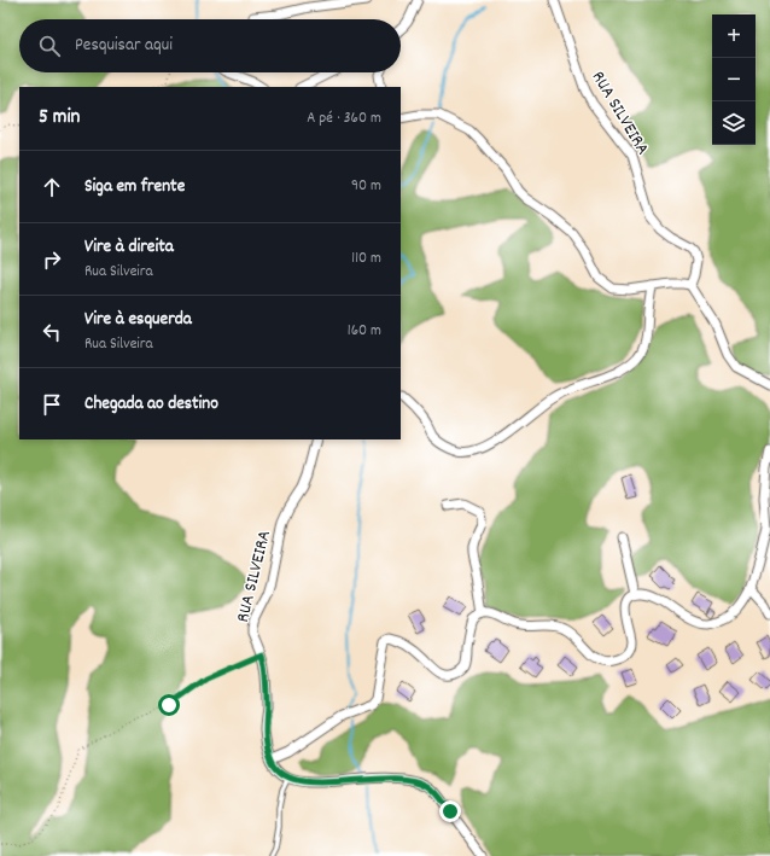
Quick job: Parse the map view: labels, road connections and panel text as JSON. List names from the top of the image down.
{
  "streets": {
    "street": ["RUA SILVEIRA"]
  },
  "page": {
    "map_buttons": ["+", "−"],
    "search": "Pesquisar aqui",
    "heading": ["5 min", "A pé · 360 m"],
    "list": [
      ["Siga em frente", "90 m"],
      ["Vire à direita", "Rua Silveira", "110 m"],
      ["Vire à esquerda", "Rua Silveira", "160 m"],
      "Chegada ao destino"
    ]
  }
}
